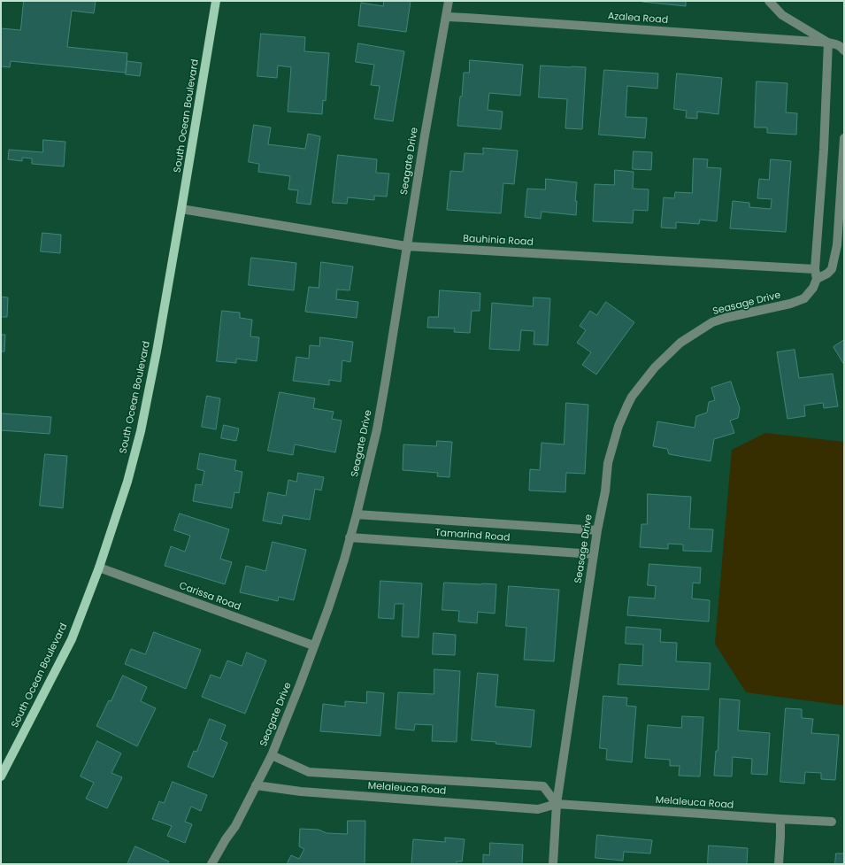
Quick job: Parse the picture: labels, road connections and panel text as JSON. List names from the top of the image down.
{
  "streets": {
    "main road": ["South Ocean Boulevard"],
    "street": [
      "Azalea Road",
      "Seagate Drive",
      "Bauhinia Road",
      "Seasage Drive",
      "Tamarind Road",
      "Carissa Road",
      "Melaleuca Road"
    ]
  },
  "crossings": [
    ["Azalea Road", "Seagate Drive"],
    ["South Ocean Boulevard", "Bauhinia Road"],
    ["South Ocean Boulevard", "Carissa Road"],
    ["Seagate Drive", "Bauhinia Road"],
    ["Seagate Drive", "Tamarind Road"],
    ["Seagate Drive", "Carissa Road"],
    ["Seagate Drive", "Melaleuca Road"],
    ["Seasage Drive", "Tamarind Road"],
    ["Seasage Drive", "Melaleuca Road"]
  ]
}
